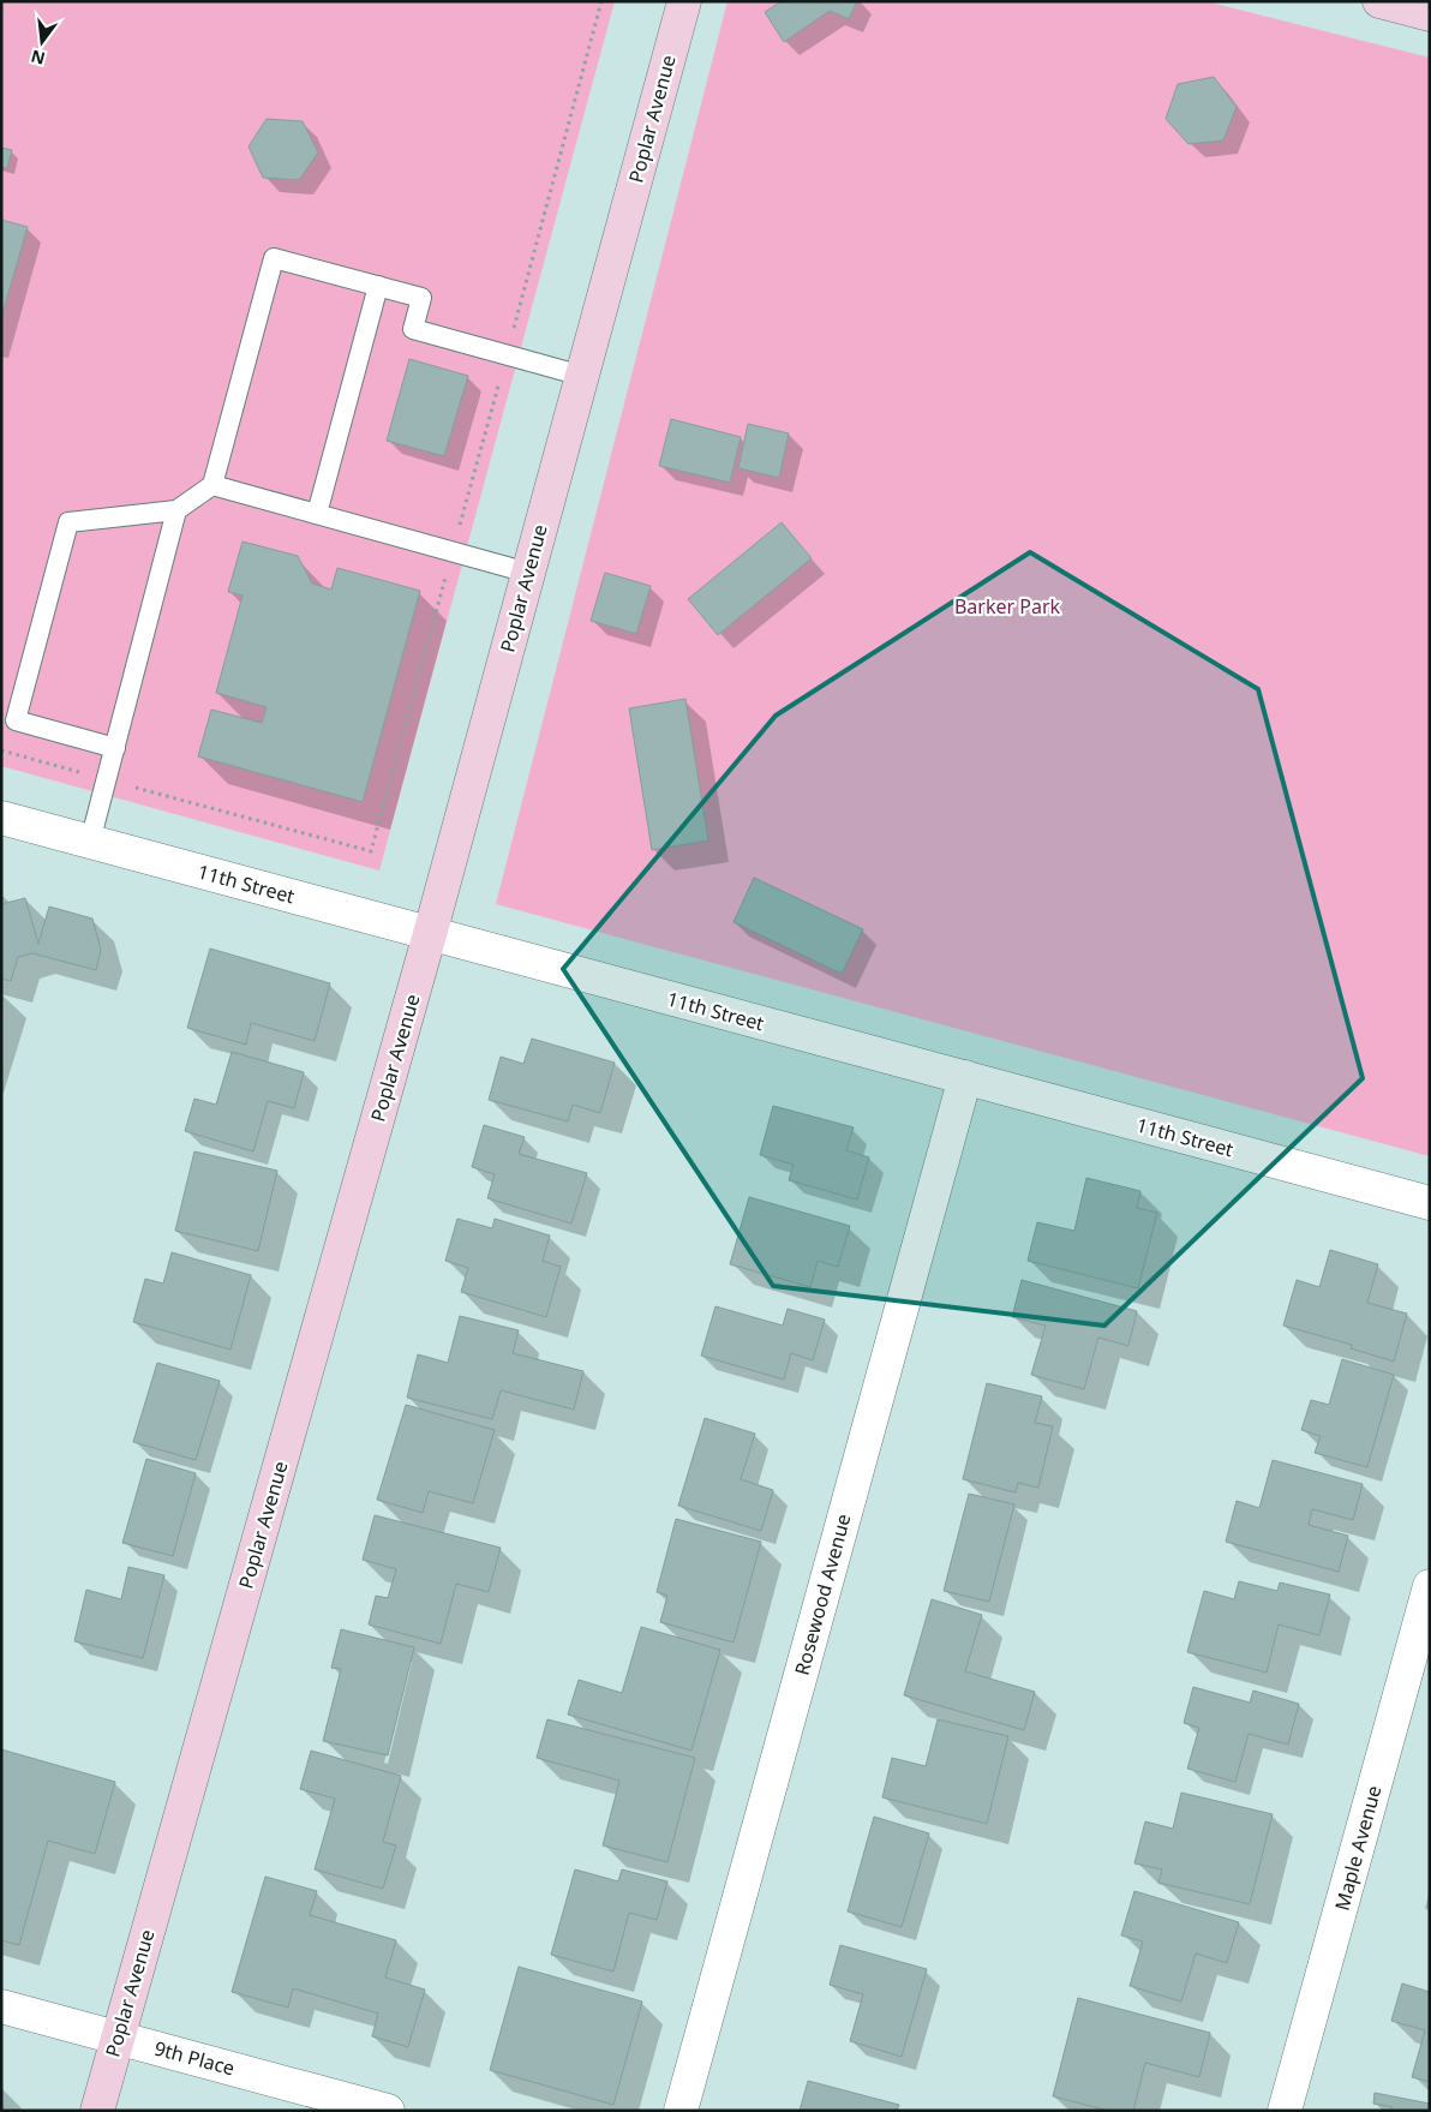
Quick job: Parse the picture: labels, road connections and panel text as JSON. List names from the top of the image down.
{
  "streets": {
    "main road": ["Poplar Avenue"],
    "street": [
      "11th Street",
      "Rosewood Avenue",
      "Maple Avenue",
      "9th Place"
    ]
  },
  "crossings": [
    ["Poplar Avenue", "11th Street"],
    ["Poplar Avenue", "9th Place"],
    ["11th Street", "Rosewood Avenue"]
  ],
  "parks": ["Barker Park"],
  "north": "bottom"
}
